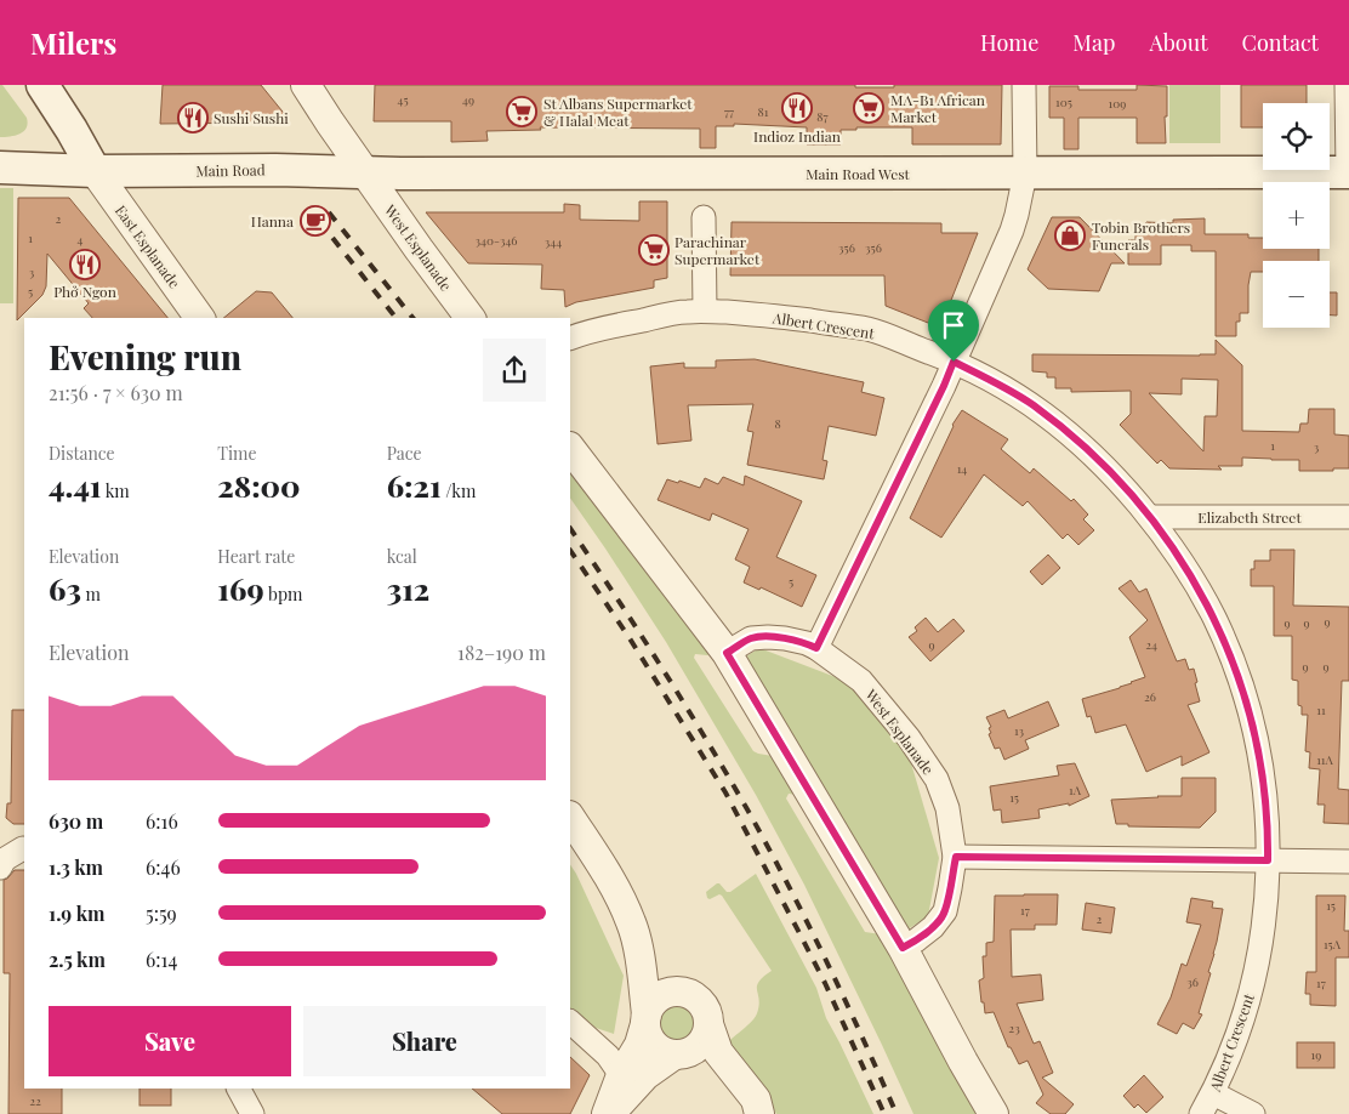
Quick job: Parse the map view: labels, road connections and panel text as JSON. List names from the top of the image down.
{
  "streets": {
    "main road": ["Main Road", "Main Road West"],
    "street": [
      "East Esplanade",
      "West Esplanade",
      "Albert Crescent",
      "Elizabeth Street"
    ]
  },
  "crossings": [
    ["Main Road", "Main Road West"],
    ["Main Road", "East Esplanade"],
    ["Main Road", "West Esplanade"],
    ["Main Road West", "West Esplanade"],
    ["Albert Crescent", "Elizabeth Street"]
  ],
  "places": {
    "restaurant": ["Indioz Indian", "Sushi Sushi", "Phở Ngon"],
    "supermarket": ["MA-B1 African Market", "St Albans Supermarket & Halal Meat", "Parachinar Supermarket"],
    "cafe": ["Hanna"],
    "shop": ["Tobin Brothers Funerals"]
  },
  "house_numbers": [
    "45",
    "49",
    "105",
    "109",
    "77",
    "81",
    "87",
    "2",
    "1",
    "4",
    "340-346",
    "344",
    "356",
    "356",
    "3",
    "5",
    "8",
    "1",
    "3",
    "14",
    "5",
    "9",
    "9",
    "9",
    "9",
    "24",
    "9",
    "9",
    "26",
    "11",
    "13",
    "11A",
    "1A",
    "15",
    "15",
    "17",
    "2",
    "15A",
    "36",
    "17",
    "23",
    "19",
    "22"
  ],
  "page": {
    "header": "Milers",
    "nav": [
      "Home",
      "Map",
      "About",
      "Contact"
    ],
    "map_buttons": ["+", "−"],
    "heading": ["Evening run", "21:56 · 7 × 630 m"],
    "stats": [
      ["Distance", "4.41 km"],
      ["Time", "28:00"],
      ["Pace", "6:21 /km"],
      ["Elevation", "63 m"],
      ["Heart rate", "169 bpm"],
      ["kcal", "312"]
    ],
    "chart": ["Elevation", "182–190 m"],
    "list": [
      {
        "name": "630 m",
        "note": "6:16"
      },
      {
        "name": "1.3 km",
        "note": "6:46"
      },
      {
        "name": "1.9 km",
        "note": "5:59"
      },
      {
        "name": "2.5 km",
        "note": "6:14"
      }
    ],
    "buttons": ["Save", "Share"]
  }
}
